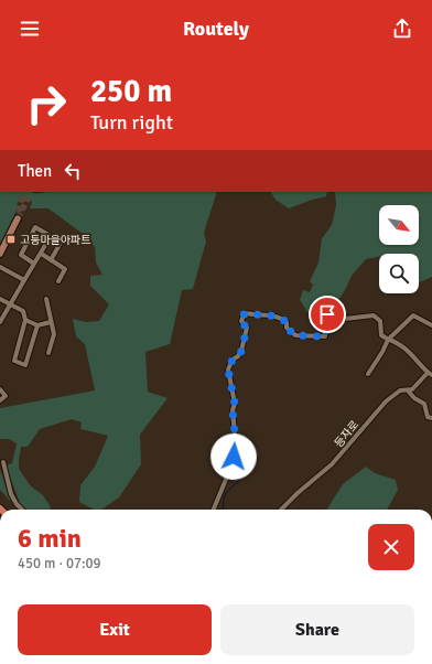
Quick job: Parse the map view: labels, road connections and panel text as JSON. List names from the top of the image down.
{
  "streets": {
    "street": ["등자로"]
  },
  "places": {
    "transit": ["고등마을아파트"]
  },
  "north": "bottom right",
  "page": {
    "header": "Routely",
    "turn": ["250 m", "Turn right"],
    "then": "Then",
    "heading": ["6 min", "450 m · 07:09"],
    "buttons": ["Exit", "Share"]
  }
}
